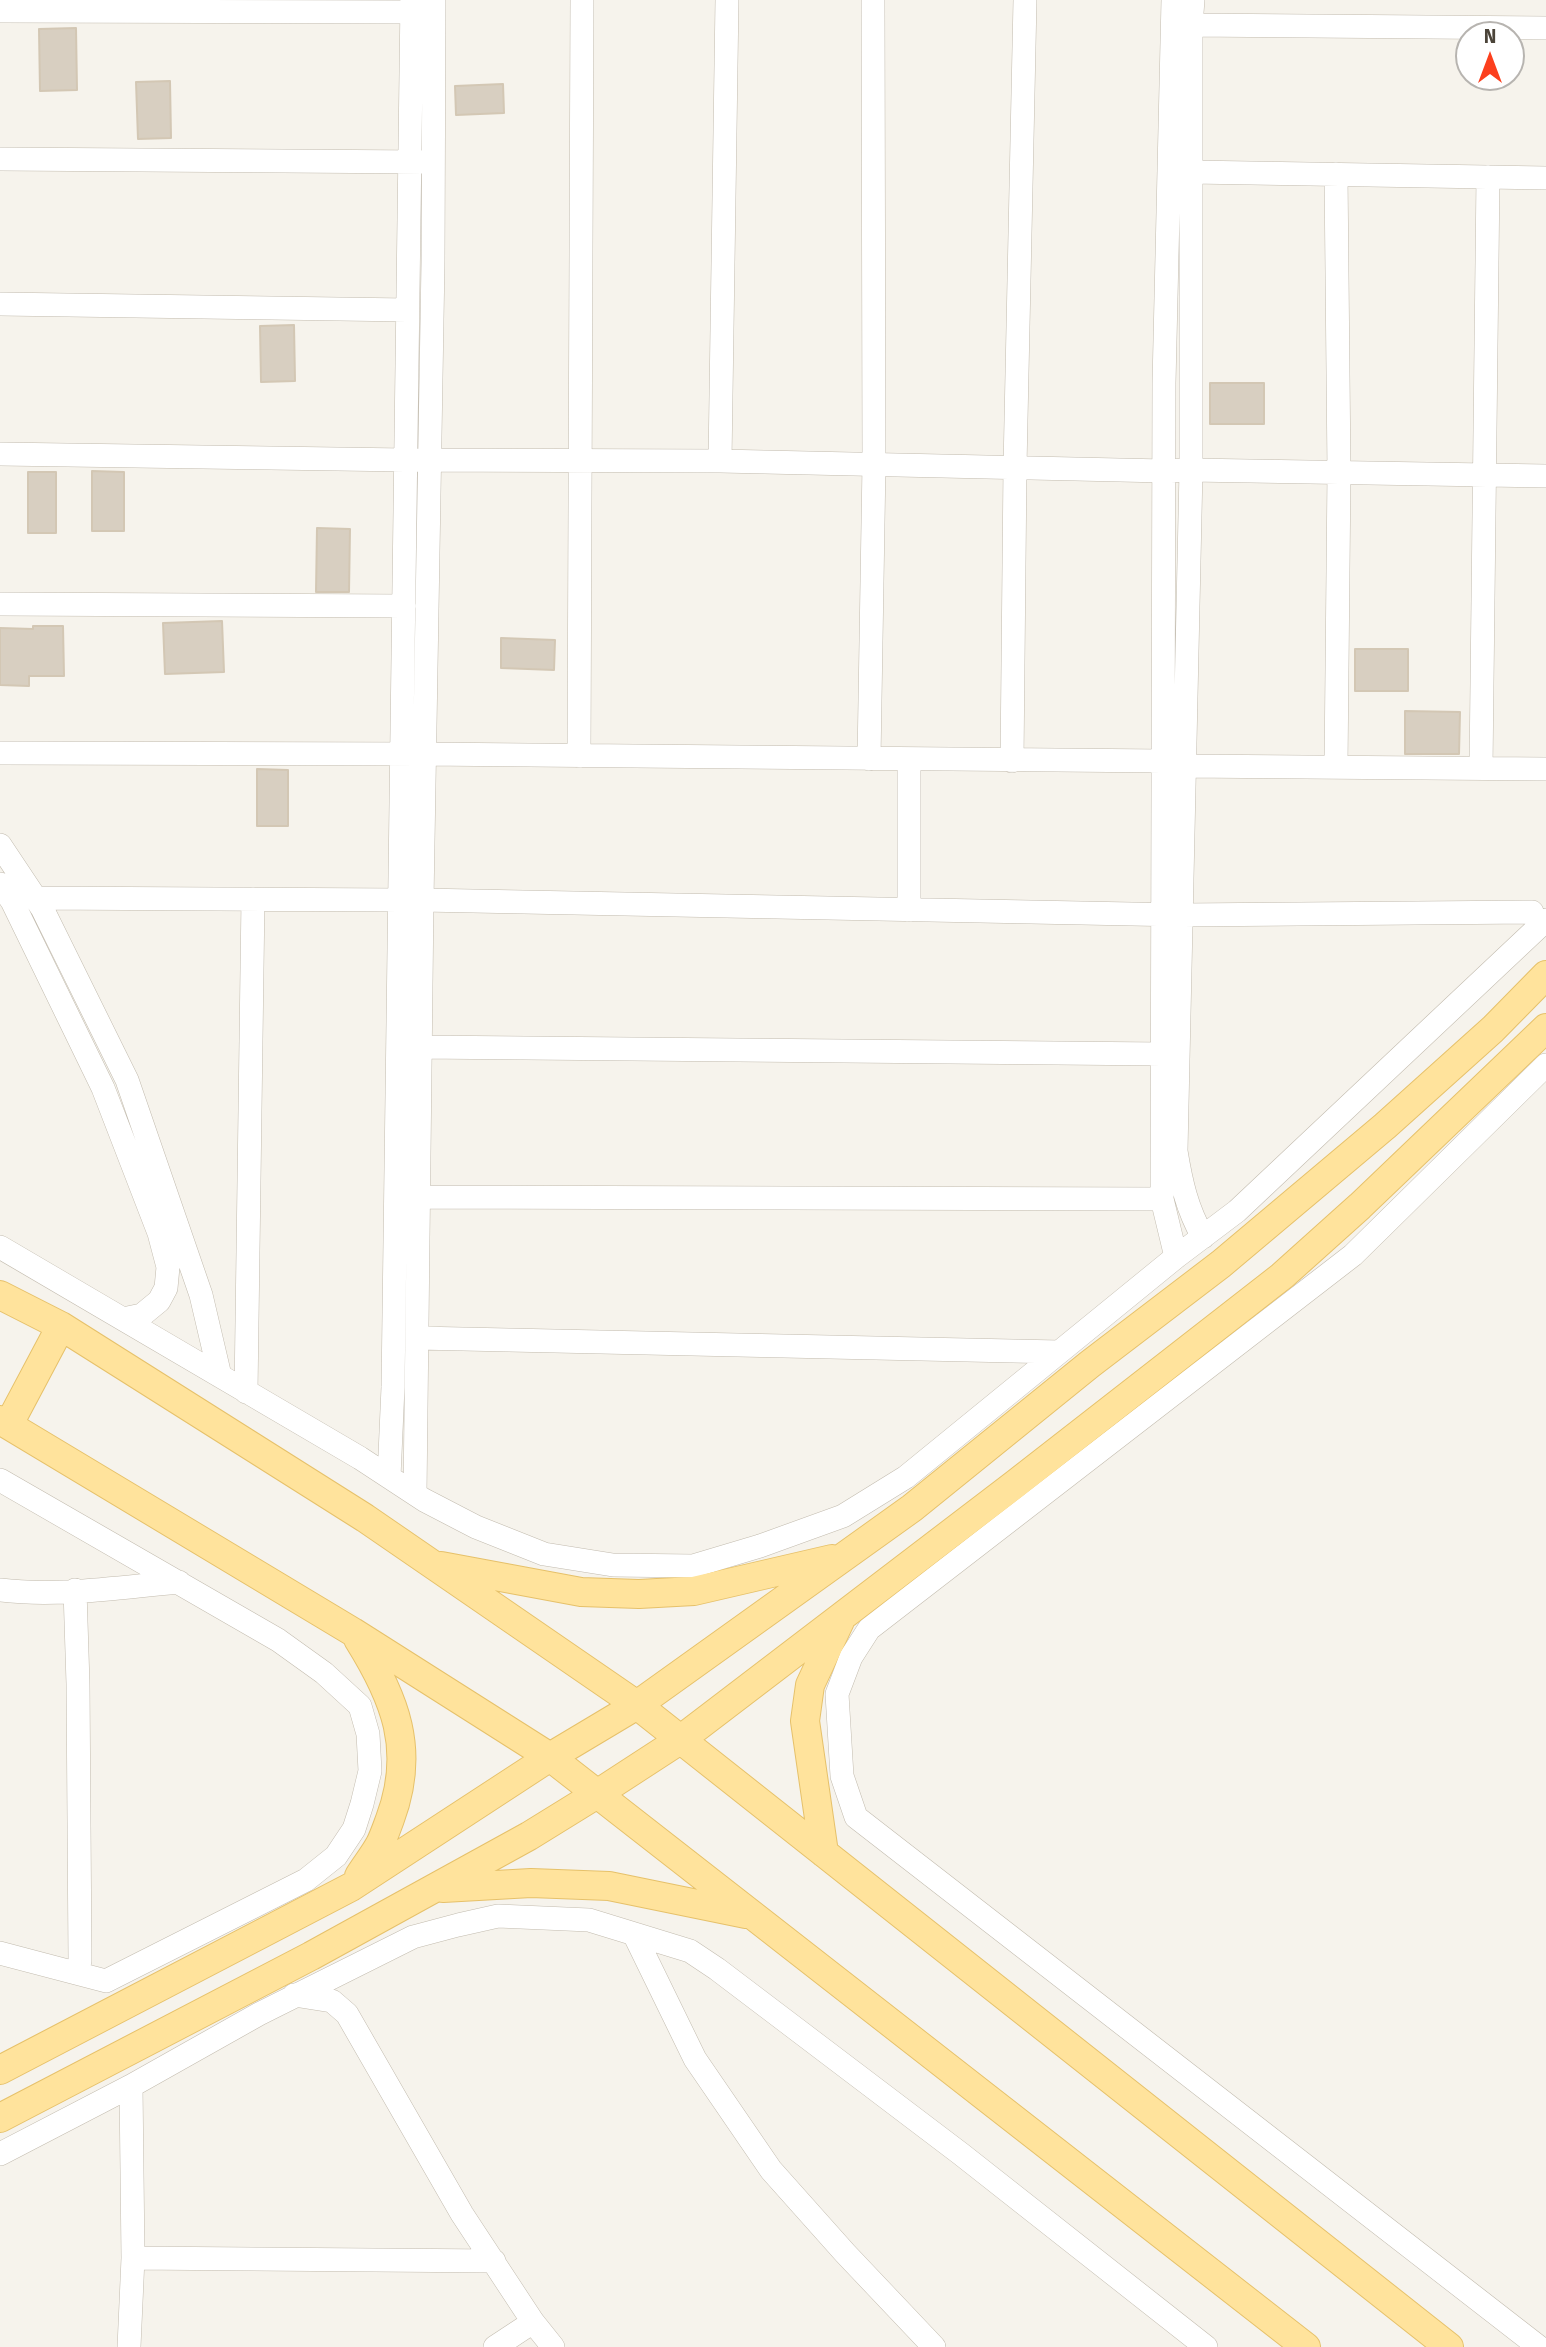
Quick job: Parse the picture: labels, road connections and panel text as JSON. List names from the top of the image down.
{
  "north": "top"
}
